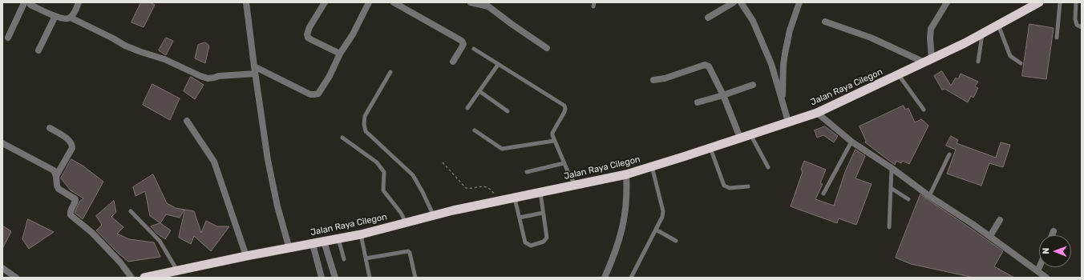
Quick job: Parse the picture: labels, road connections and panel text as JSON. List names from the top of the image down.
{
  "streets": {
    "highway": ["Jalan Raya Cilegon"]
  },
  "north": "left"
}
